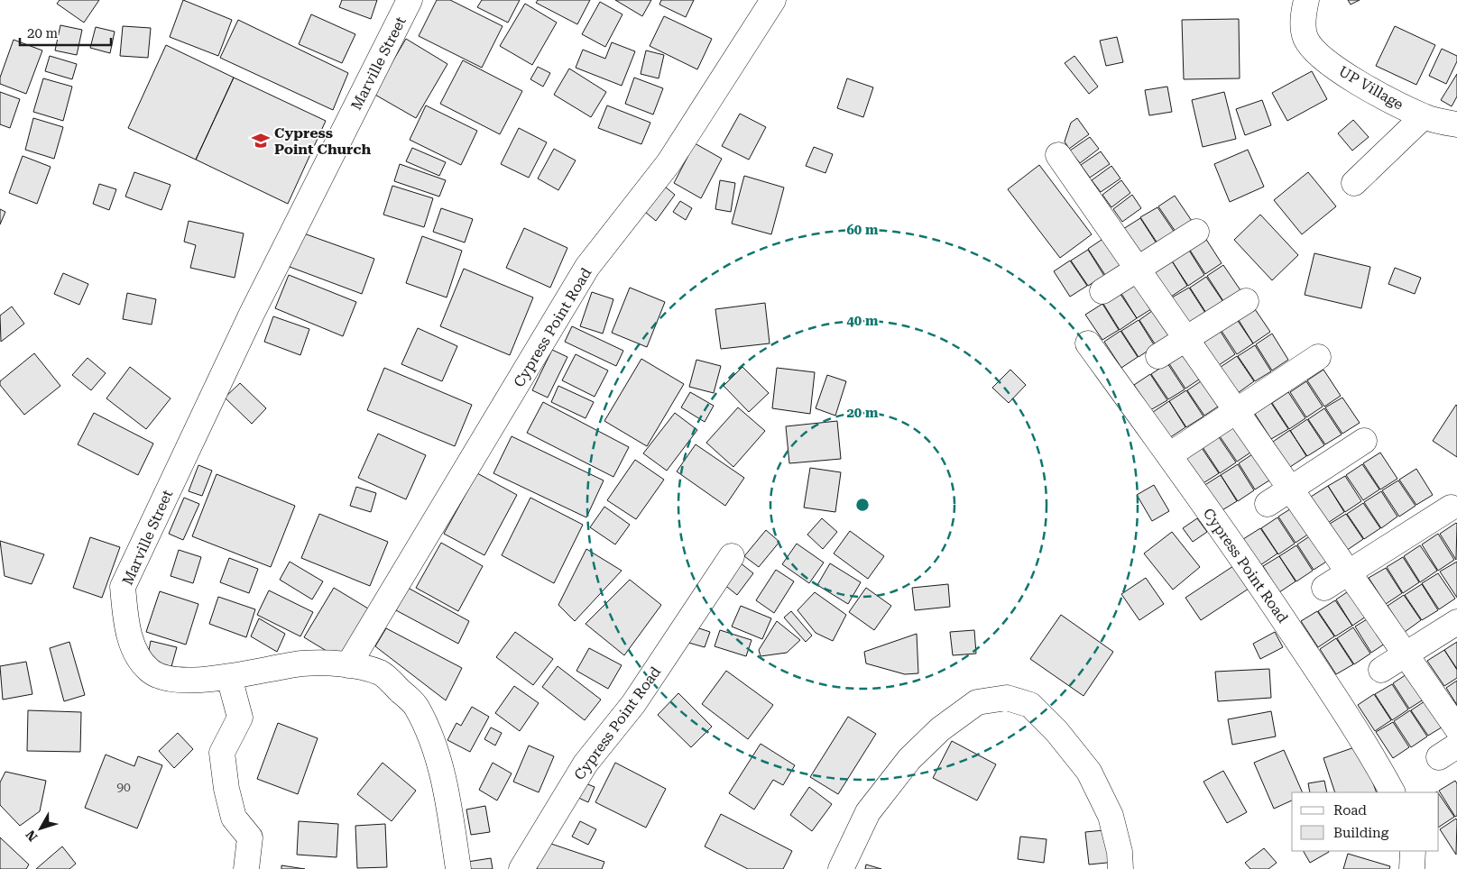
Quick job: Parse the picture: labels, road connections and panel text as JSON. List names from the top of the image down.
{
  "streets": {
    "street": ["Marville Street", "UP Village", "Cypress Point Road"]
  },
  "crossings": [
    ["Marville Street", "Cypress Point Road"]
  ],
  "places": {
    "school or university": ["Cypress Point Church"]
  },
  "house_numbers": ["90"],
  "legend": ["Road", "Building"],
  "scale_bar": "20 m",
  "north": "bottom left",
  "rings": ["60 m", "40 m", "20 m"]
}
